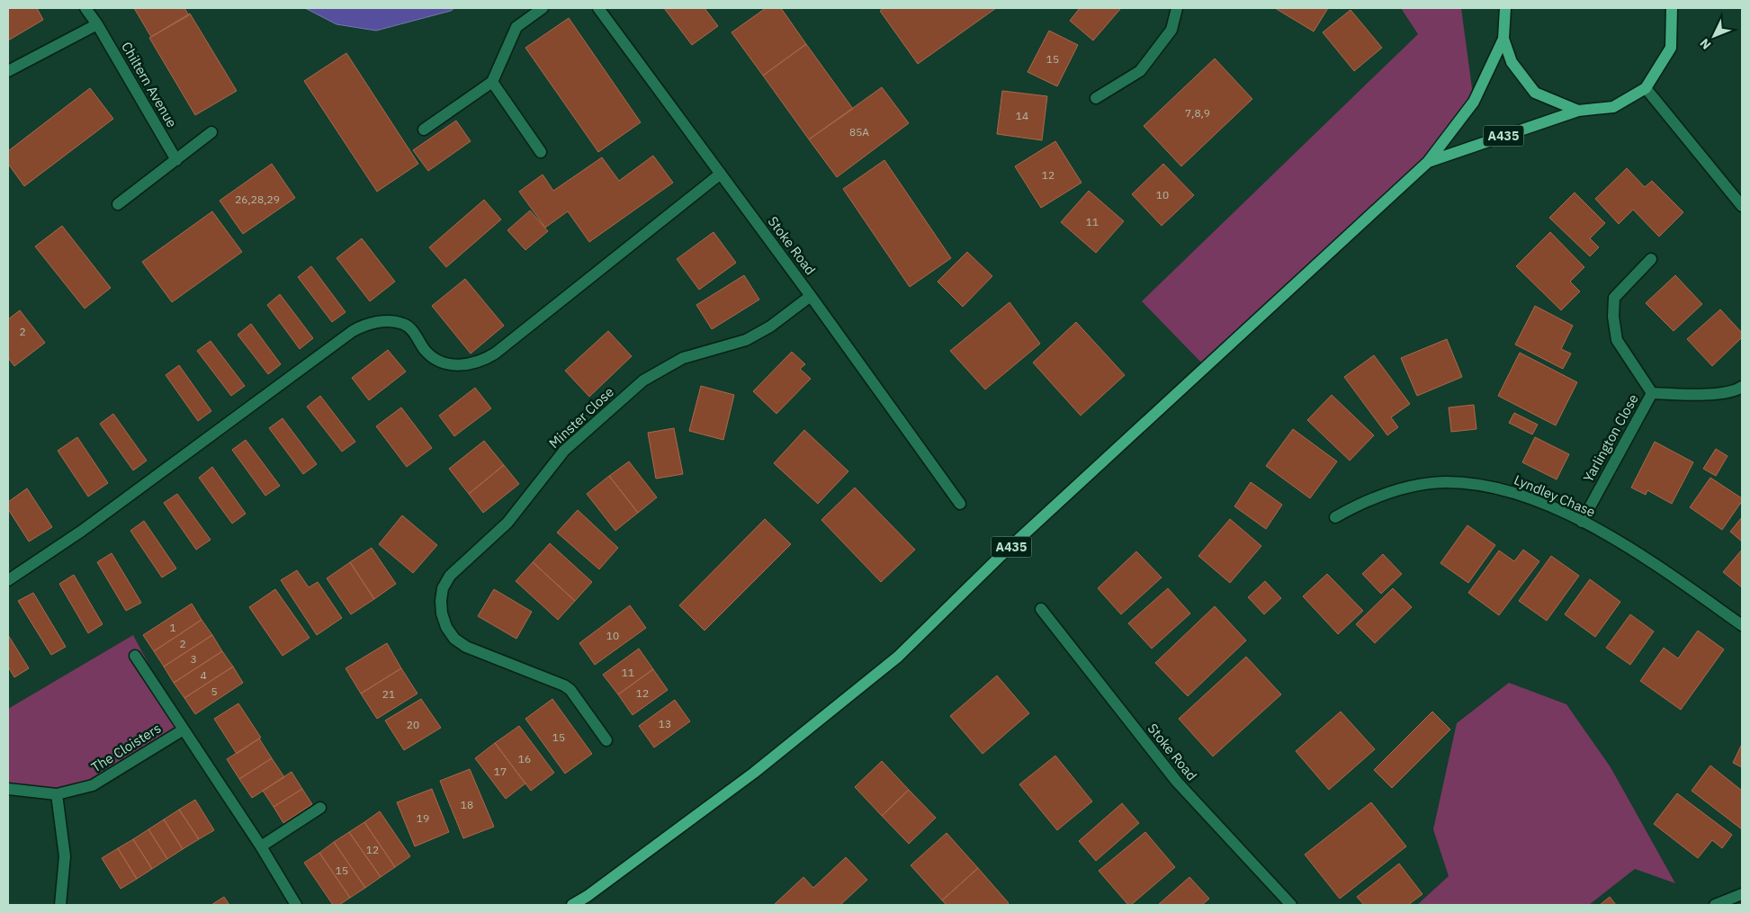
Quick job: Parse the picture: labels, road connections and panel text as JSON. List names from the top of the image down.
{
  "streets": {
    "main road": ["A435"],
    "street": [
      "Chiltern Avenue",
      "Stoke Road",
      "Minster Close",
      "Yarlington Close",
      "Lyndley Chase",
      "The Cloisters"
    ]
  },
  "crossings": [
    ["Stoke Road", "Minster Close"],
    ["Yarlington Close", "Lyndley Chase"]
  ],
  "house_numbers": [
    "15",
    "7,8,9",
    "14",
    "85A",
    "12",
    "10",
    "26,28,29",
    "11",
    "2",
    "1",
    "10",
    "2",
    "3",
    "11",
    "4",
    "5",
    "12",
    "21",
    "13",
    "20",
    "15",
    "16",
    "17",
    "18",
    "19",
    "12",
    "15"
  ],
  "north": "bottom left"
}
